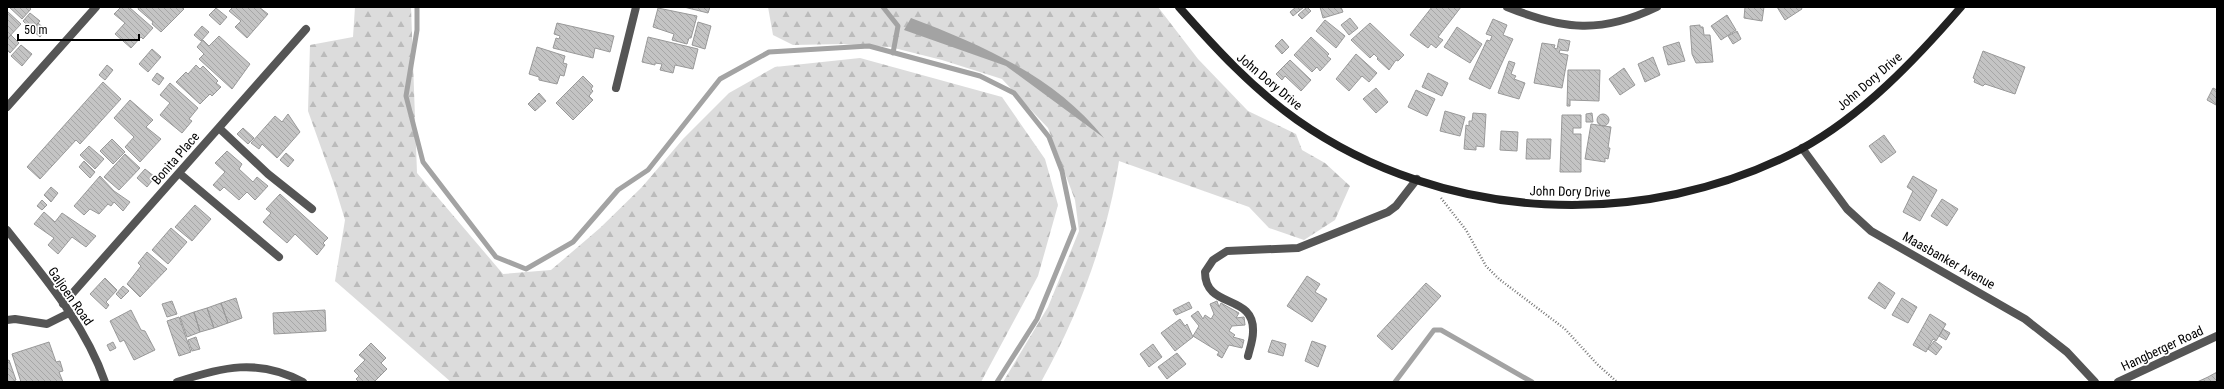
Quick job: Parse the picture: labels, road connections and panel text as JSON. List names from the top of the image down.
{
  "streets": {
    "street": [
      "John Dory Drive",
      "Bonita Place",
      "Maasbanker Avenue",
      "Galjoen Road",
      "Hangberger Road"
    ]
  },
  "crossings": [
    ["John Dory Drive", "Maasbanker Avenue"],
    ["Bonita Place", "Galjoen Road"]
  ],
  "scale_bar": "50 m"
}
